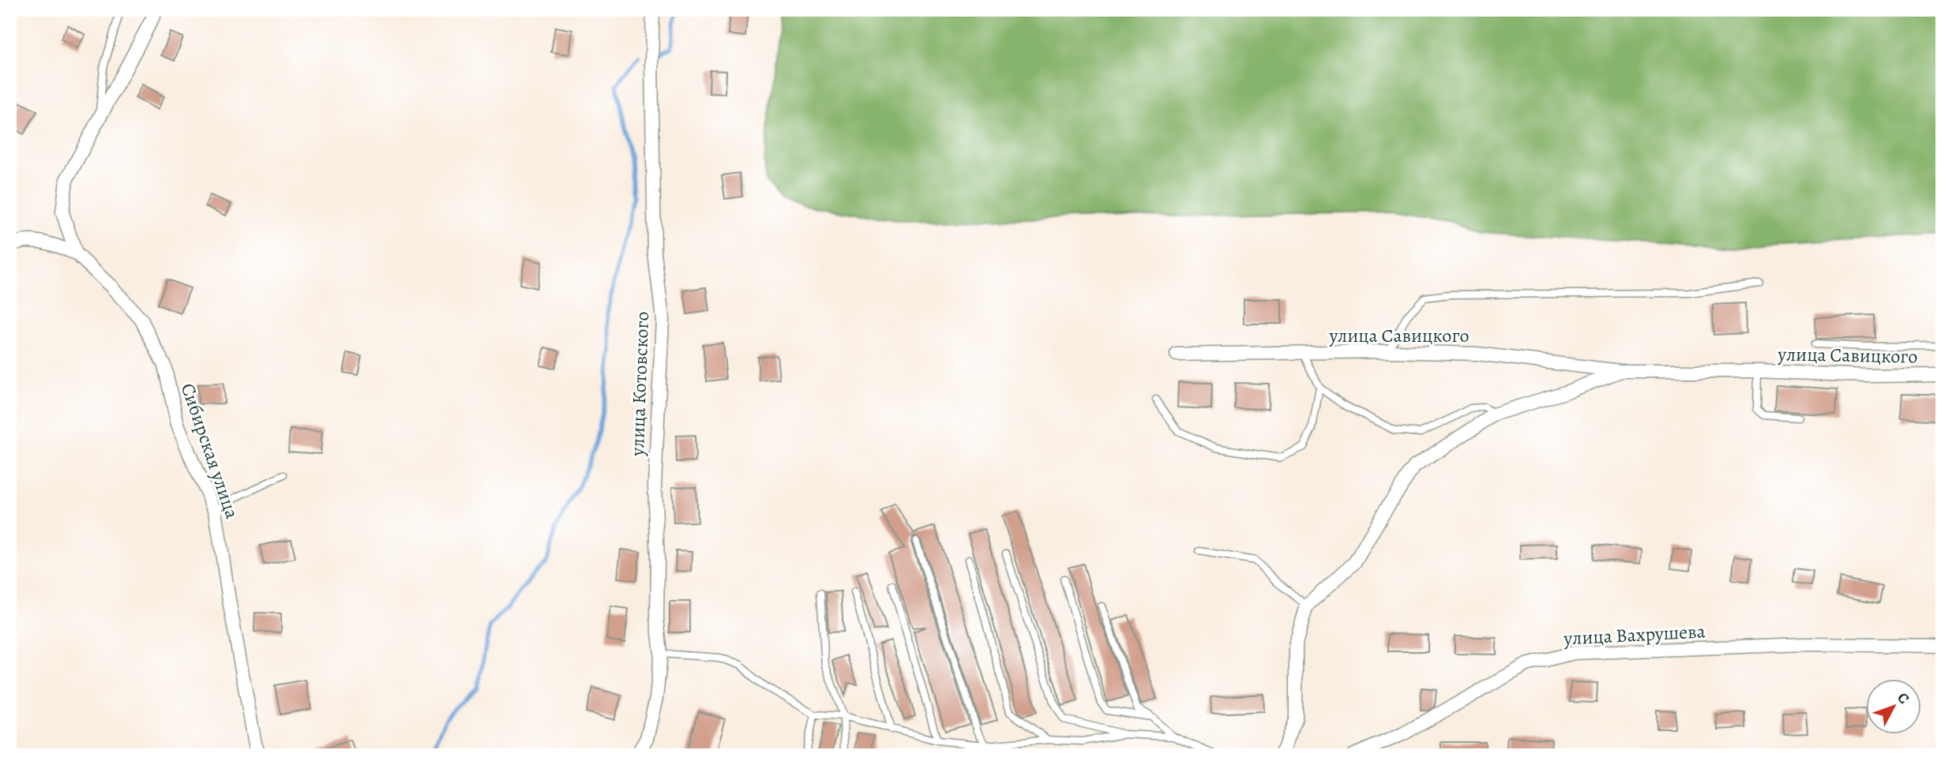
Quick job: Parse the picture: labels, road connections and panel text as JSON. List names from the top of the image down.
{
  "streets": {
    "street": [
      "улица Савицкого",
      "улица Котовского",
      "Сибирская улица",
      "улица Вахрушева"
    ]
  },
  "north": "top right"
}
